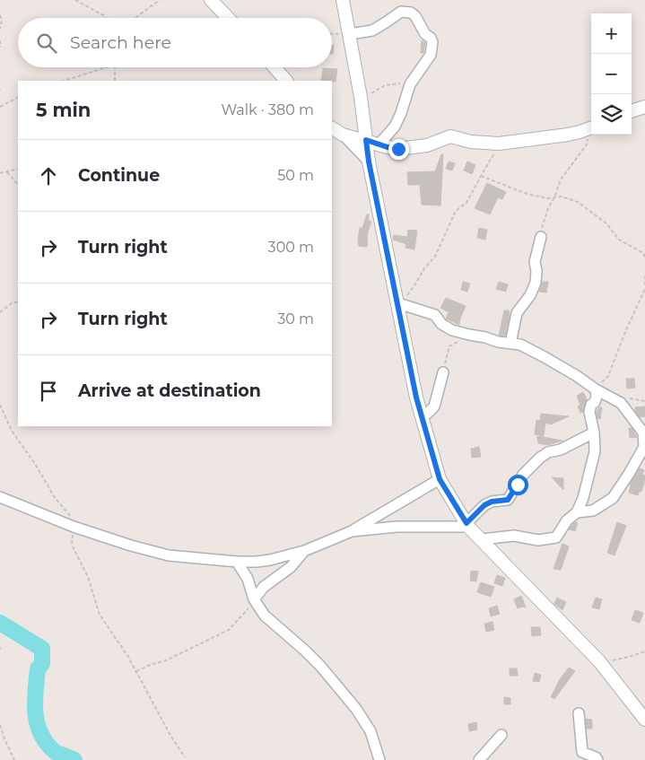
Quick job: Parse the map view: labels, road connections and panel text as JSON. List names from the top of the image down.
{
  "page": {
    "map_buttons": ["+", "−"],
    "search": "Search here",
    "heading": ["5 min", "Walk · 380 m"],
    "list": [
      ["Continue", "50 m"],
      ["Turn right", "300 m"],
      ["Turn right", "30 m"],
      "Arrive at destination"
    ]
  }
}
